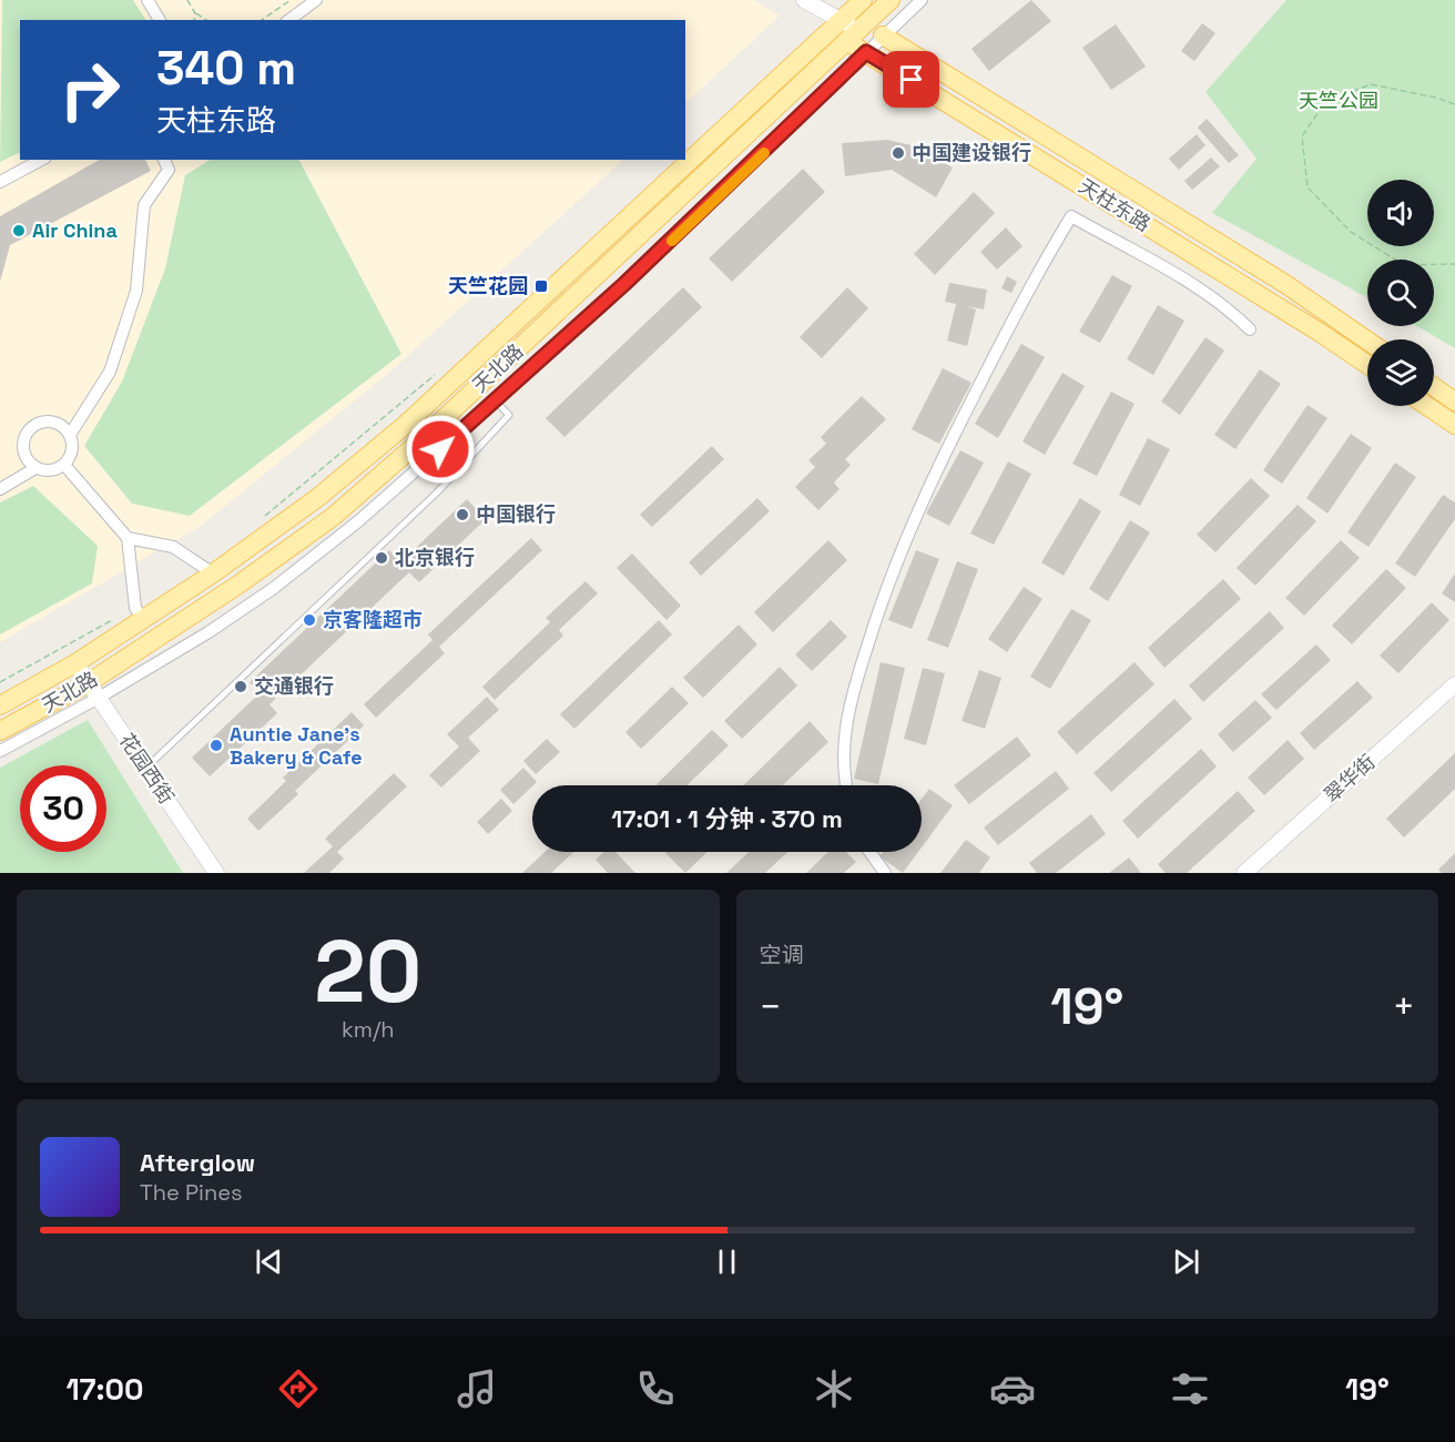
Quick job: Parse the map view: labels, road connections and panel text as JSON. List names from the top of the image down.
{
  "streets": {
    "main road": ["天柱东路", "天北路"],
    "street": ["花园西街", "翠华街"]
  },
  "crossings": [
    ["天柱东路", "天北路"],
    ["天北路", "花园西街"]
  ],
  "parks": ["天竺公园"],
  "places": {
    "other": [
      "中国建设银行",
      "Air China",
      "中国银行",
      "北京银行",
      "京客隆超市",
      "交通银行",
      "Auntie Jane's Bakery & Cafe"
    ],
    "transit": ["天竺花园"]
  },
  "page": {
    "turn": ["340 m", "天柱东路"],
    "limit": "30",
    "trip": "17:01 · 1 分钟 · 370 m",
    "tile": [
      ["20", "km/h"],
      "空调"
    ],
    "heat": ["−", "19°", "+"],
    "song": ["Afterglow", "The Pines"],
    "tabs": ["17:00", "19°"]
  }
}
